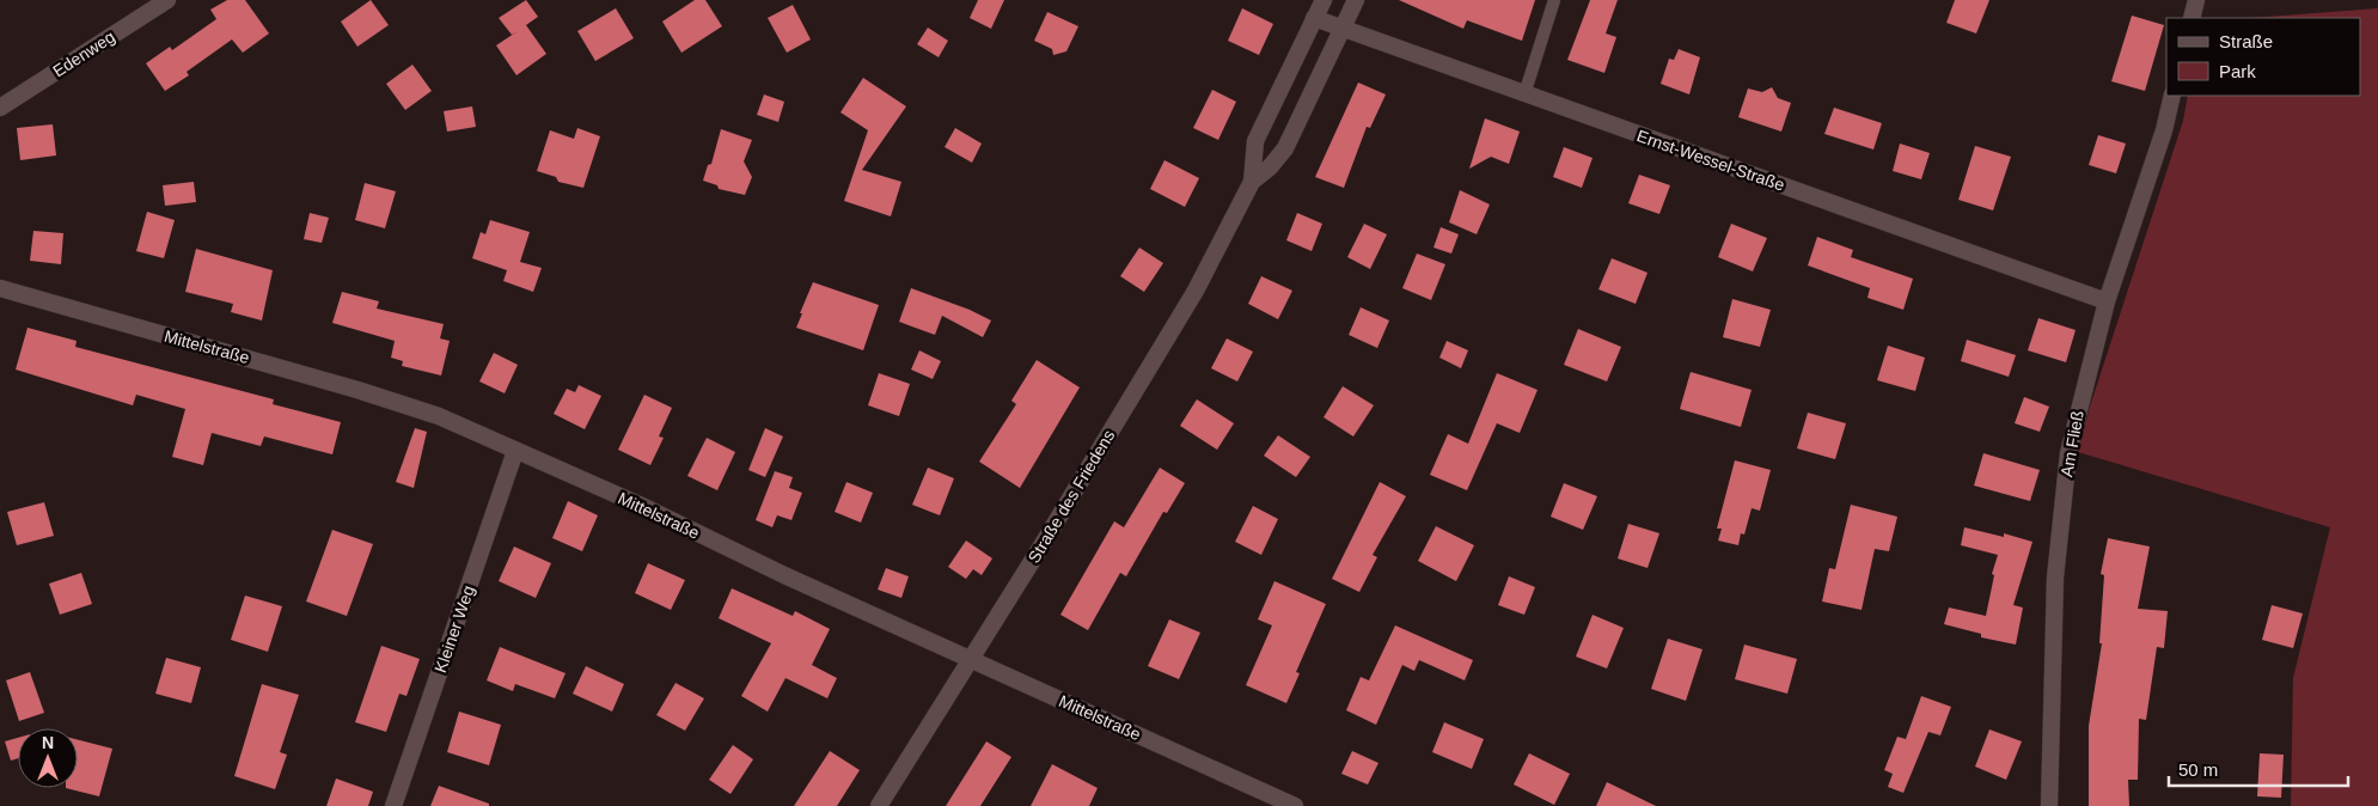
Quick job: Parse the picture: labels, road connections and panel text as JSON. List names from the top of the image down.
{
  "streets": {
    "street": [
      "Edenweg",
      "Ernst-Wessel-Straße",
      "Mittelstraße",
      "Am Fließ",
      "Straße des Friedens",
      "Kleiner Weg"
    ]
  },
  "crossings": [
    ["Ernst-Wessel-Straße", "Am Fließ"],
    ["Ernst-Wessel-Straße", "Straße des Friedens"],
    ["Mittelstraße", "Straße des Friedens"],
    ["Mittelstraße", "Kleiner Weg"]
  ],
  "legend": ["Straße", "Park"],
  "scale_bar": "50 m",
  "north": "top"
}
